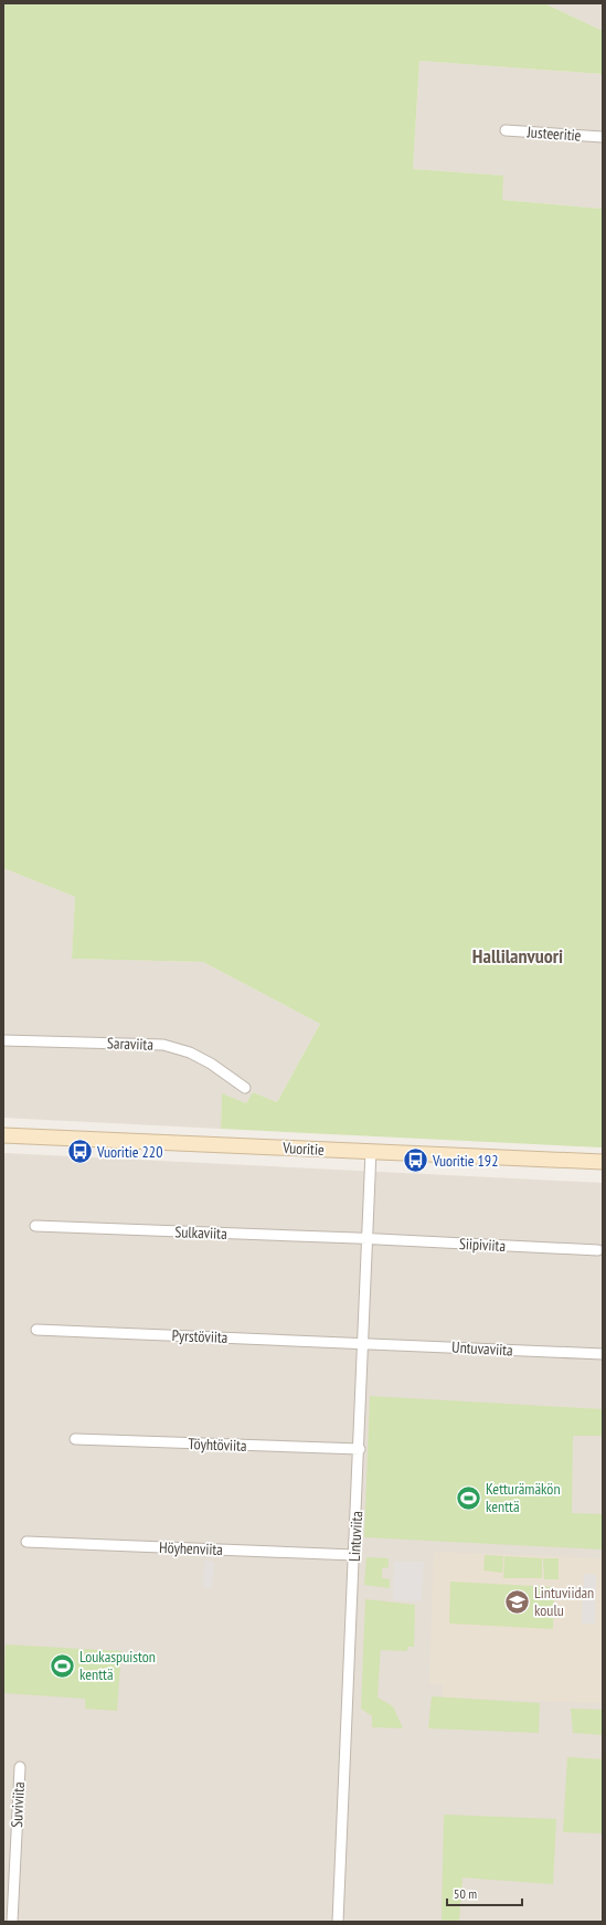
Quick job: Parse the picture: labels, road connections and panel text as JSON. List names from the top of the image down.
{
  "streets": {
    "street": [
      "Justeeritie",
      "Saraviita",
      "Vuoritie",
      "Sulkaviita",
      "Siipiviita",
      "Pyrstöviita",
      "Untuvaviita",
      "Töyhtöviita",
      "Lintuviita",
      "Höyhenviita",
      "Suviviita"
    ]
  },
  "crossings": [
    ["Vuoritie", "Lintuviita"],
    ["Sulkaviita", "Siipiviita"],
    ["Sulkaviita", "Lintuviita"],
    ["Siipiviita", "Lintuviita"],
    ["Pyrstöviita", "Untuvaviita"],
    ["Pyrstöviita", "Lintuviita"],
    ["Untuvaviita", "Lintuviita"],
    ["Töyhtöviita", "Lintuviita"],
    ["Lintuviita", "Höyhenviita"]
  ],
  "districts": ["Hallilanvuori"],
  "places": {
    "bus stop": ["Vuoritie 220", "Vuoritie 192"],
    "sports": ["Ketturämäkön kenttä", "Loukaspuiston kenttä"],
    "school or university": ["Lintuviidan koulu"]
  },
  "scale_bar": "50 m"
}
